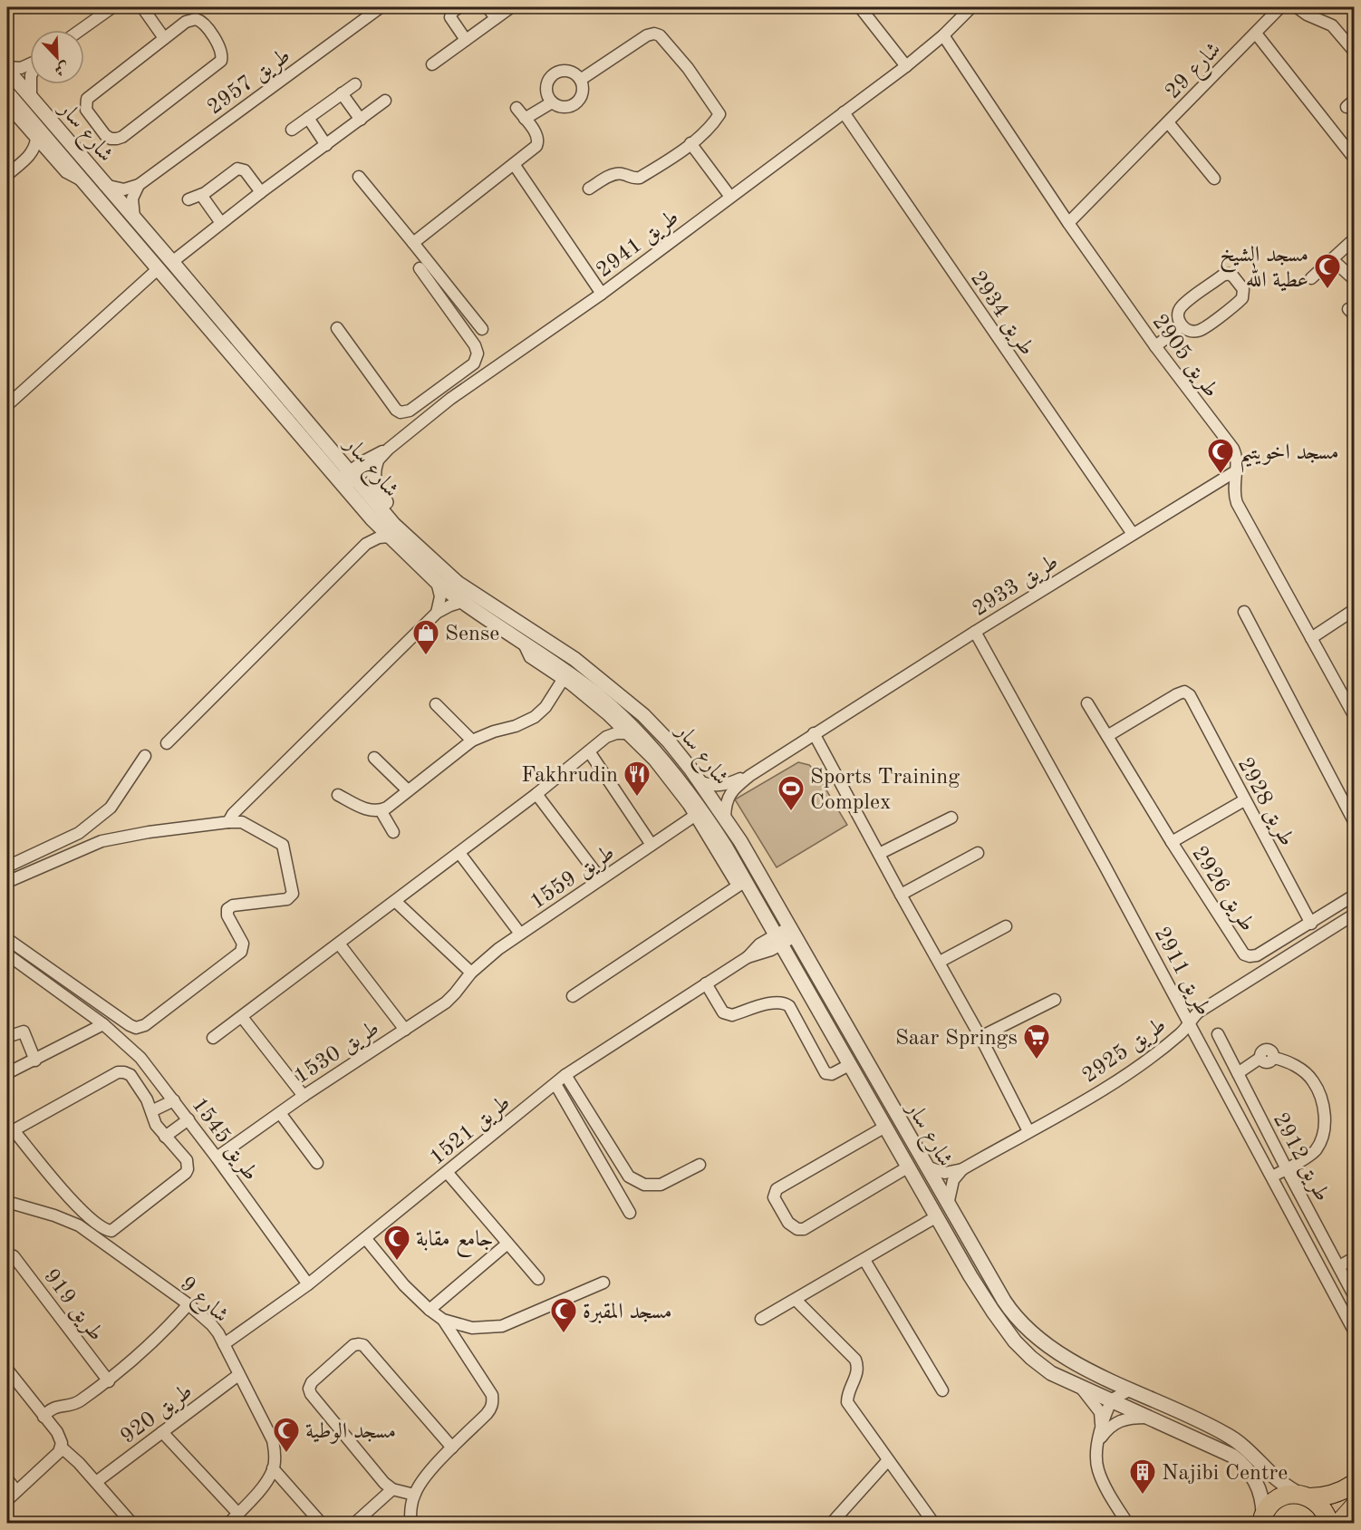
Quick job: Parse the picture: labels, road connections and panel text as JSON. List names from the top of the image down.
{
  "streets": {
    "street": [
      "شارع 29",
      "طريق 2957",
      "شارع سار",
      "طريق 2941",
      "طريق 2934",
      "طريق 2905",
      "طريق 2933",
      "طريق 2928",
      "طريق 1559",
      "طريق 2926",
      "طريق 2911",
      "طريق 2925",
      "طريق 1530",
      "طريق 1521",
      "طريق 1545",
      "طريق 2912",
      "شارع 9",
      "طريق 919",
      "طريق 920"
    ]
  },
  "crossings": [
    ["شارع 29", "طريق 2905"],
    ["شارع سار", "طريق 2941"],
    ["شارع سار", "طريق 2933"],
    ["شارع سار", "طريق 2925"],
    ["شارع سار", "طريق 1521"],
    ["طريق 2941", "طريق 2934"],
    ["طريق 2941", "طريق 2905"],
    ["طريق 2934", "طريق 2933"],
    ["طريق 2905", "طريق 2933"],
    ["طريق 2933", "طريق 2911"],
    ["طريق 2928", "طريق 2926"],
    ["طريق 1559", "طريق 1530"],
    ["طريق 2911", "طريق 2925"],
    ["طريق 1530", "طريق 1545"],
    ["طريق 1521", "طريق 1545"],
    ["طريق 1521", "شارع 9"],
    ["شارع 9", "طريق 920"]
  ],
  "places": {
    "mosque": [
      "مسجد الشيخ عطية الله",
      "مسجد اخويتيم",
      "جامع مقابة",
      "مسجد المقبرة",
      "مسجد الوطية"
    ],
    "shop": ["Sense"],
    "restaurant": ["Fakhrudin"],
    "sports": ["Sports Training Complex"],
    "supermarket": ["Saar Springs"],
    "building": ["Najibi Centre"]
  },
  "north": "bottom right"
}
